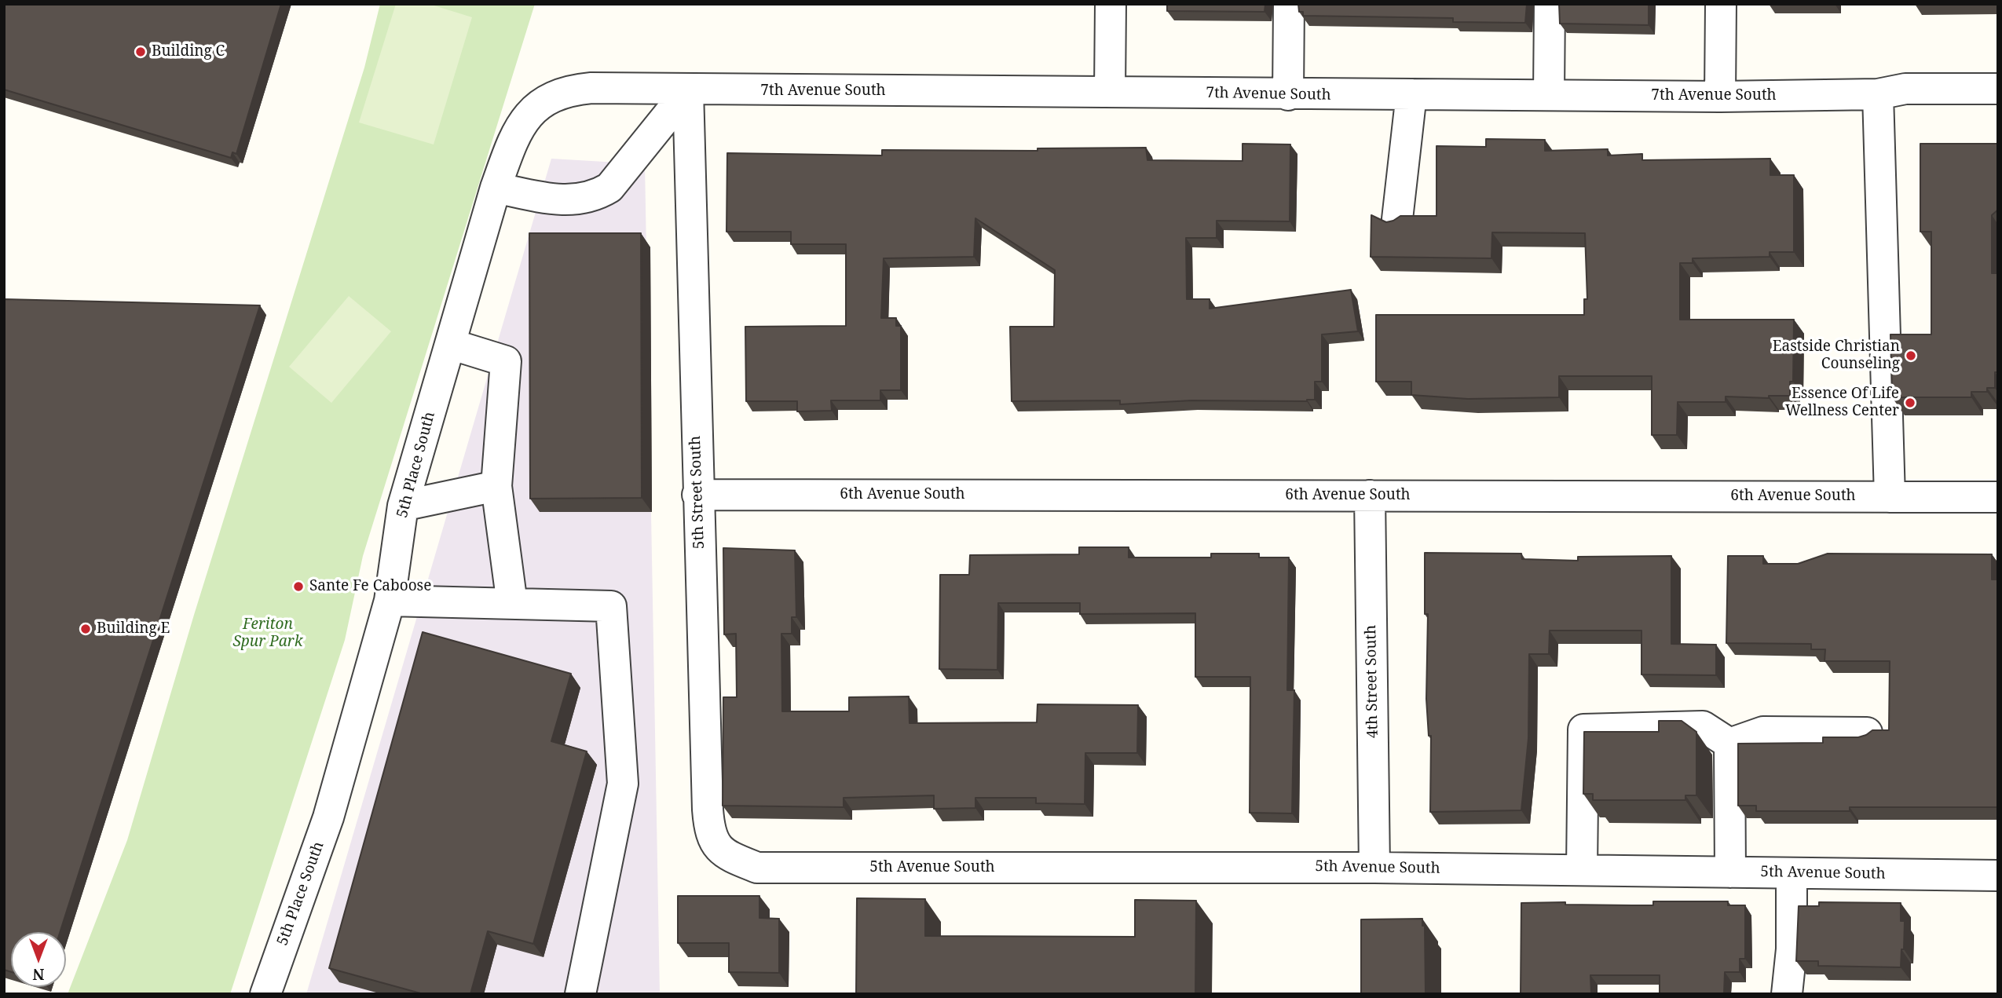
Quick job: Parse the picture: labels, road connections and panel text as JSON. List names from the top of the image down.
{
  "streets": {
    "street": [
      "7th Avenue South",
      "5th Place South",
      "5th Street South",
      "6th Avenue South",
      "4th Street South",
      "5th Avenue South"
    ]
  },
  "crossings": [
    ["7th Avenue South", "5th Place South"],
    ["7th Avenue South", "5th Street South"],
    ["5th Street South", "6th Avenue South"],
    ["5th Street South", "5th Avenue South"],
    ["6th Avenue South", "4th Street South"],
    ["4th Street South", "5th Avenue South"]
  ],
  "parks": ["Feriton Spur Park"],
  "places": [
    "Building C",
    "Eastside Christian Counseling",
    "Essence Of Life Wellness Center",
    "Sante Fe Caboose",
    "Building E"
  ],
  "north": "bottom"
}
